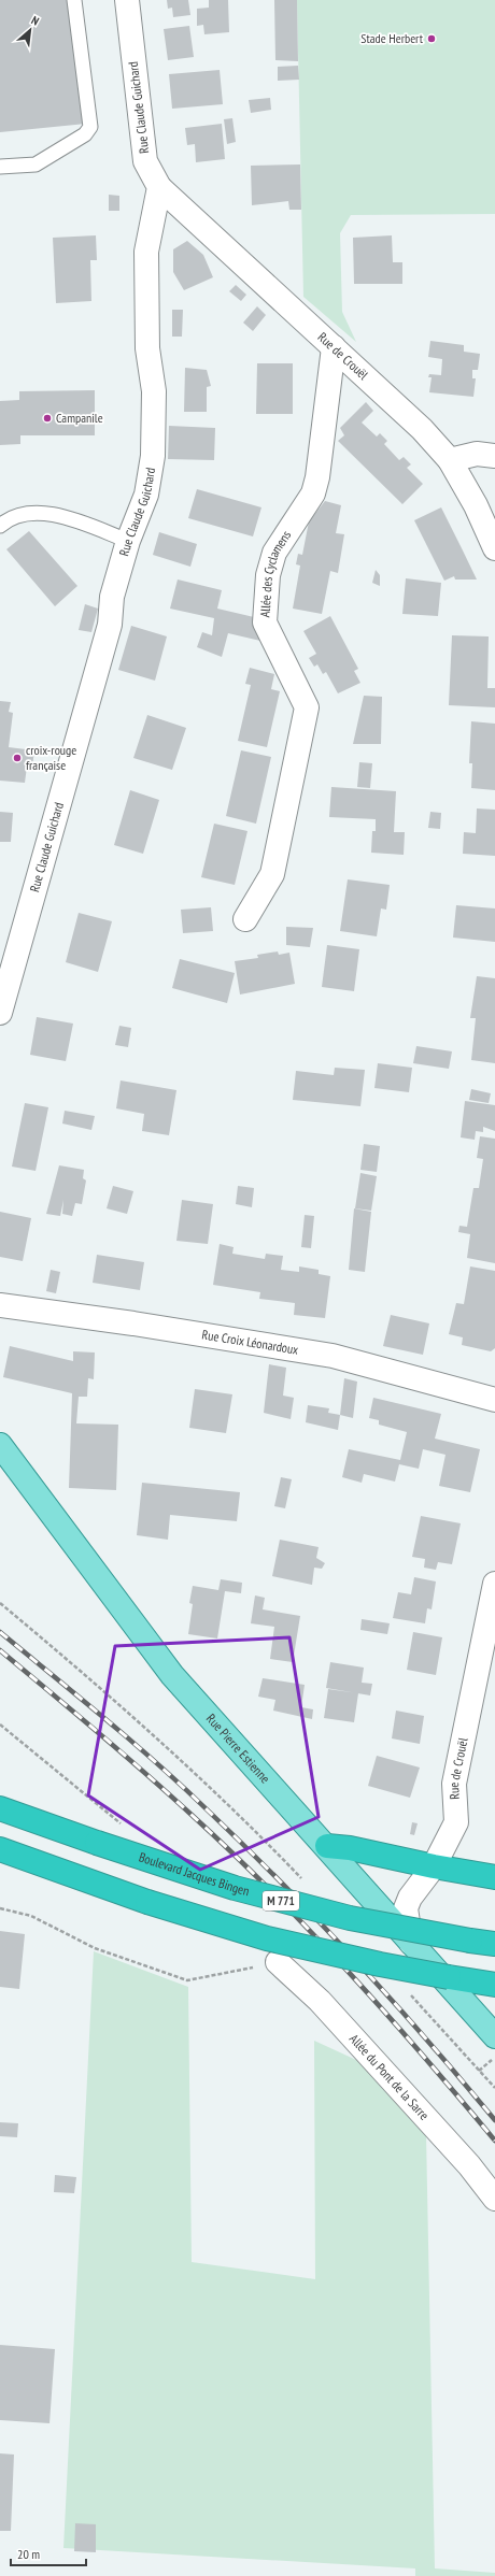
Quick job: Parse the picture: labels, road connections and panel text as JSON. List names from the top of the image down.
{
  "streets": {
    "highway": ["Boulevard Jacques Bingen", "M 771"],
    "main road": ["Rue Pierre Estienne"],
    "street": [
      "Rue Claude Guichard",
      "Rue de Crouël",
      "Allée des Cyclamens",
      "Rue Croix Léonardoux",
      "Allée du Pont de la Sarre"
    ]
  },
  "crossings": [
    ["Rue Claude Guichard", "Rue de Crouël"],
    ["Rue de Crouël", "Allée des Cyclamens"],
    ["Rue de Crouël", "Rue Pierre Estienne"]
  ],
  "places": ["Stade Herbert", "Campanile", "croix-rouge française"],
  "scale_bar": "20 m",
  "north": "top right"
}
